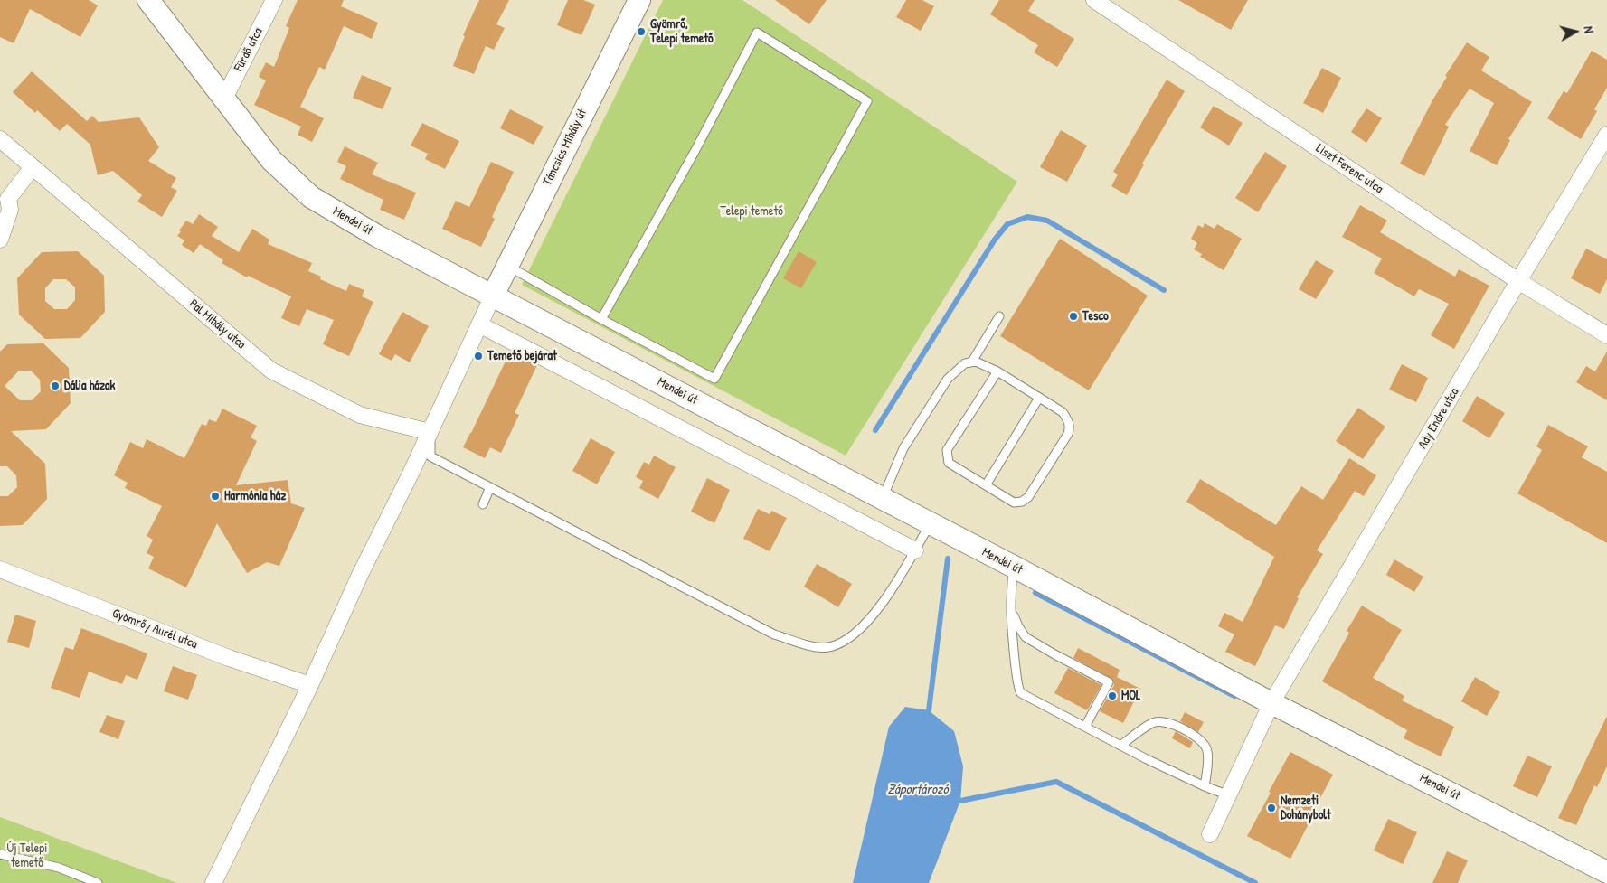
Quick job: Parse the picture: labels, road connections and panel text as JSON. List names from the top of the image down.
{
  "streets": {
    "main road": ["Táncsics Mihály út", "Mendei út"],
    "street": [
      "Fürdő utca",
      "Liszt Ferenc utca",
      "Pál Mihály utca",
      "Ady Endre utca",
      "Gyömrőy Aurél utca"
    ]
  },
  "crossings": [
    ["Fürdő utca", "Mendei út"],
    ["Táncsics Mihály út", "Mendei út"],
    ["Liszt Ferenc utca", "Ady Endre utca"],
    ["Mendei út", "Ady Endre utca"]
  ],
  "water": ["Záportározó"],
  "parks": ["Telepi temető", "Új Telepi temető"],
  "places": [
    "Gyömrő, Telepi temető",
    "Tesco",
    "Temető bejárat",
    "Dália házak",
    "Harmónia ház",
    "MOL",
    "Nemzeti Dohánybolt"
  ],
  "north": "right"
}
